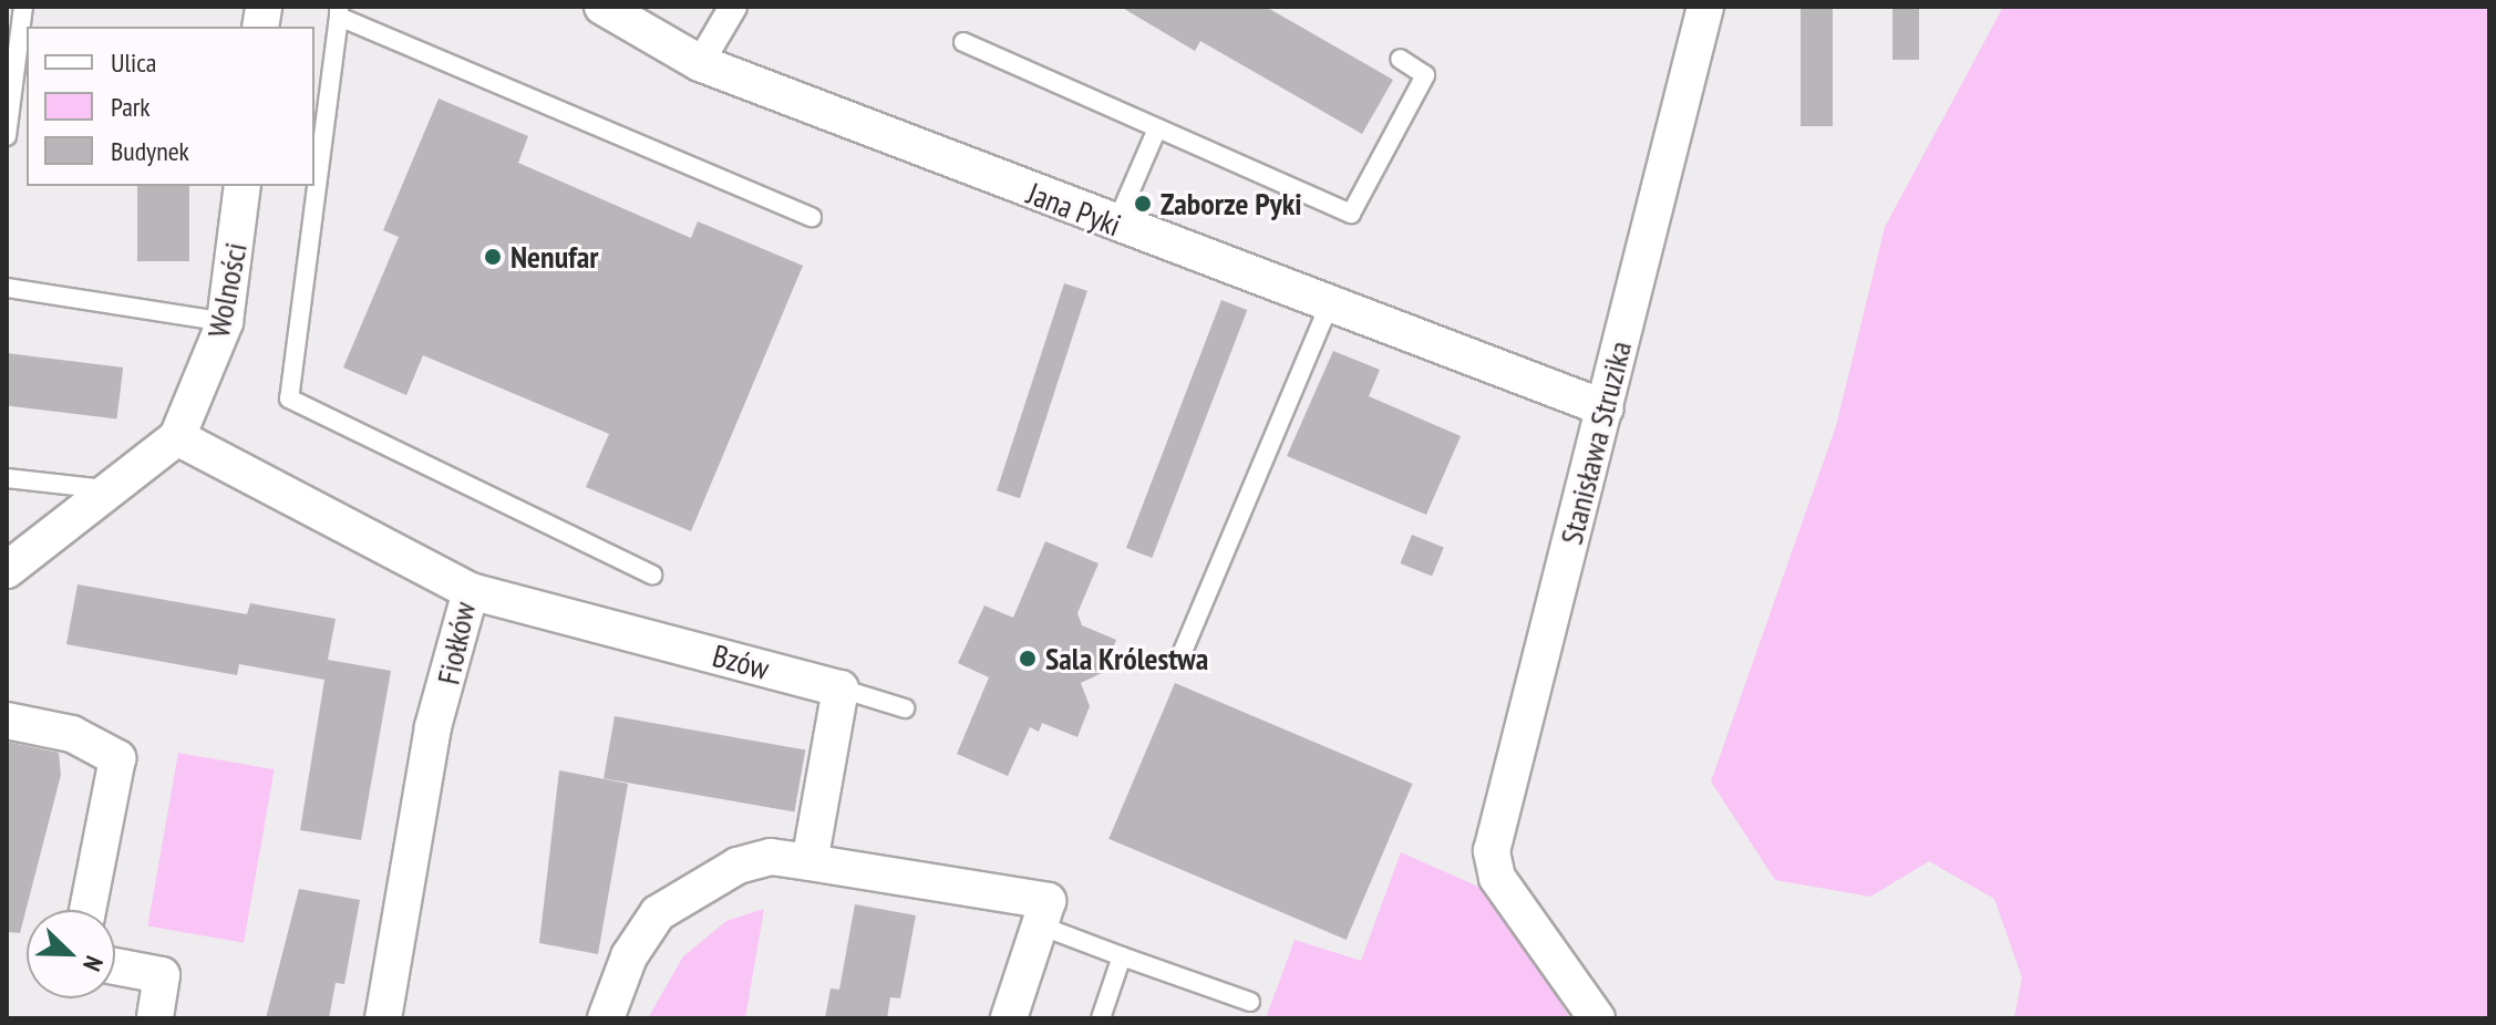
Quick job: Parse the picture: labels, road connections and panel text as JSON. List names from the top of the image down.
{
  "streets": {
    "street": [
      "Jana Pyki",
      "Wolności",
      "Stanisława Struzika",
      "Fiołków",
      "Bzów"
    ]
  },
  "crossings": [
    ["Jana Pyki", "Stanisława Struzika"],
    ["Wolności", "Fiołków"],
    ["Fiołków", "Bzów"]
  ],
  "places": ["Zaborze Pyki", "Nenufar", "Sala Królestwa"],
  "legend": ["Ulica", "Park", "Budynek"],
  "north": "bottom right"
}
